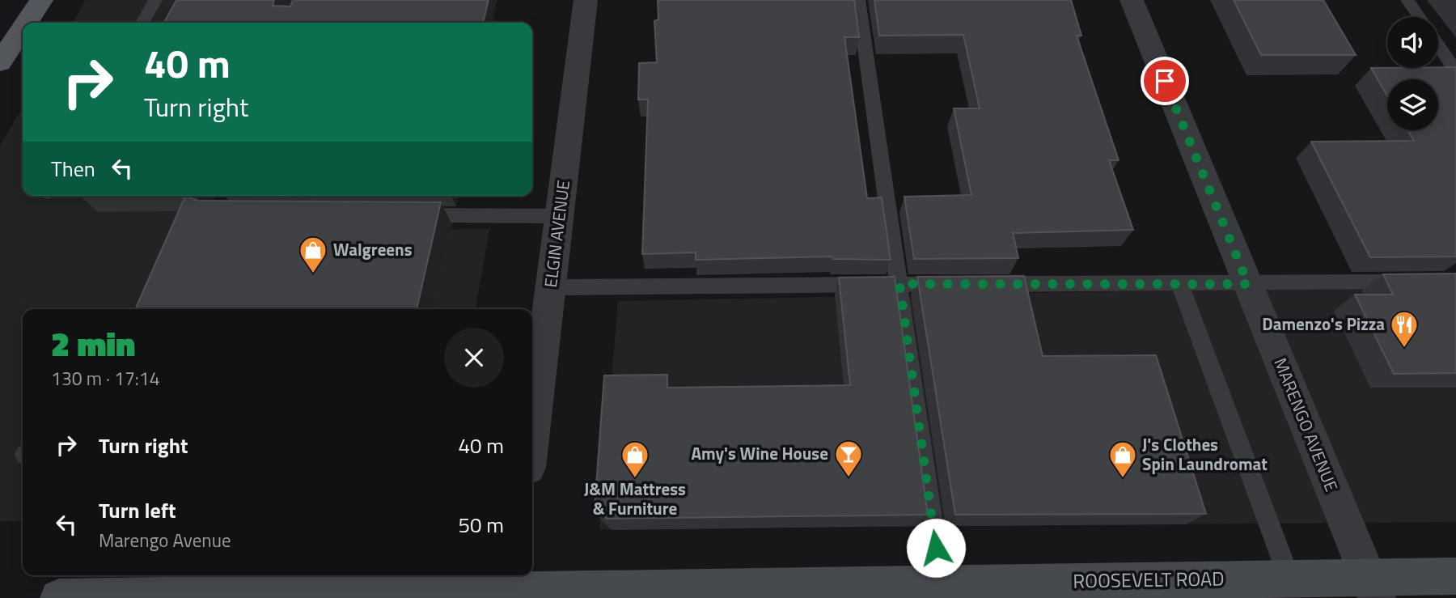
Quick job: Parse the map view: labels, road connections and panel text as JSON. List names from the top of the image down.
{
  "streets": {
    "main road": ["ROOSEVELT ROAD"],
    "street": ["ELGIN AVENUE", "MARENGO AVENUE"]
  },
  "crossings": [
    ["MARENGO AVENUE", "ROOSEVELT ROAD"]
  ],
  "places": {
    "shop": ["Walgreens", "J&M Mattress & Furniture", "J's Clothes Spin Laundromat"],
    "restaurant": ["Damenzo's Pizza"],
    "bar": ["Amy's Wine House"]
  },
  "page": {
    "turn": ["40 m", "Turn right"],
    "then": "Then",
    "heading": ["2 min", "130 m · 17:14"],
    "list": [
      {
        "name": "Turn right",
        "value": "40 m"
      },
      {
        "name": "Turn left",
        "note": "Marengo Avenue",
        "value": "50 m"
      }
    ]
  }
}
